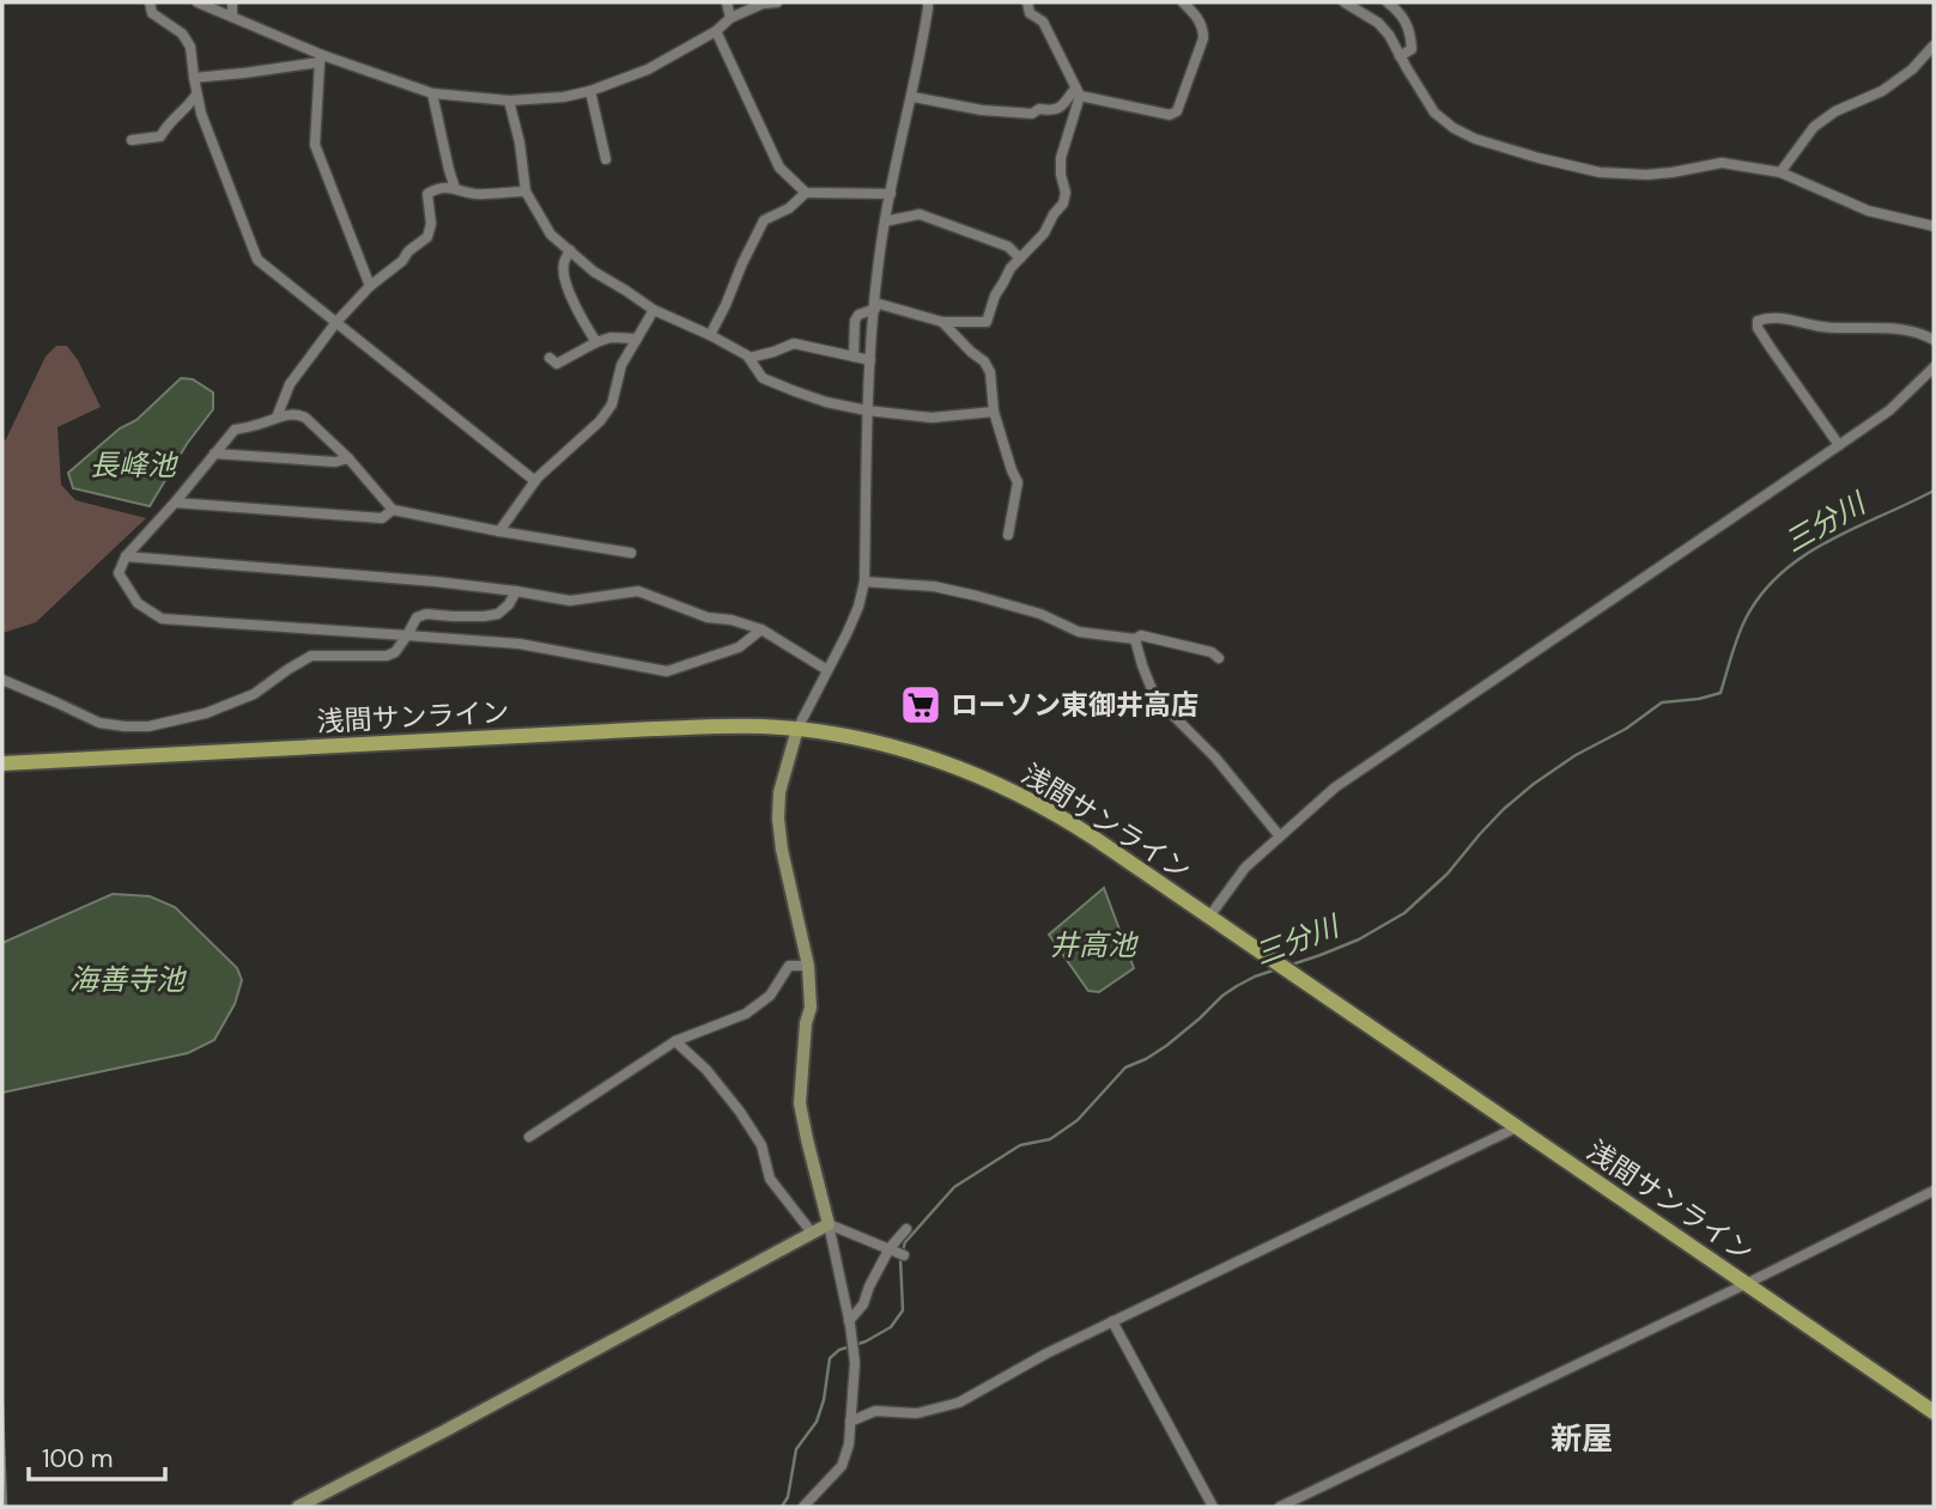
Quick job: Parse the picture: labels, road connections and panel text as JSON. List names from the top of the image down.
{
  "streets": {
    "main road": ["浅間サンライン"]
  },
  "districts": ["新屋"],
  "water": [
    "長峰池",
    "三分川",
    "井高池",
    "海善寺池"
  ],
  "places": {
    "supermarket": ["ローソン東御井高店"]
  },
  "scale_bar": "100 m"
}
